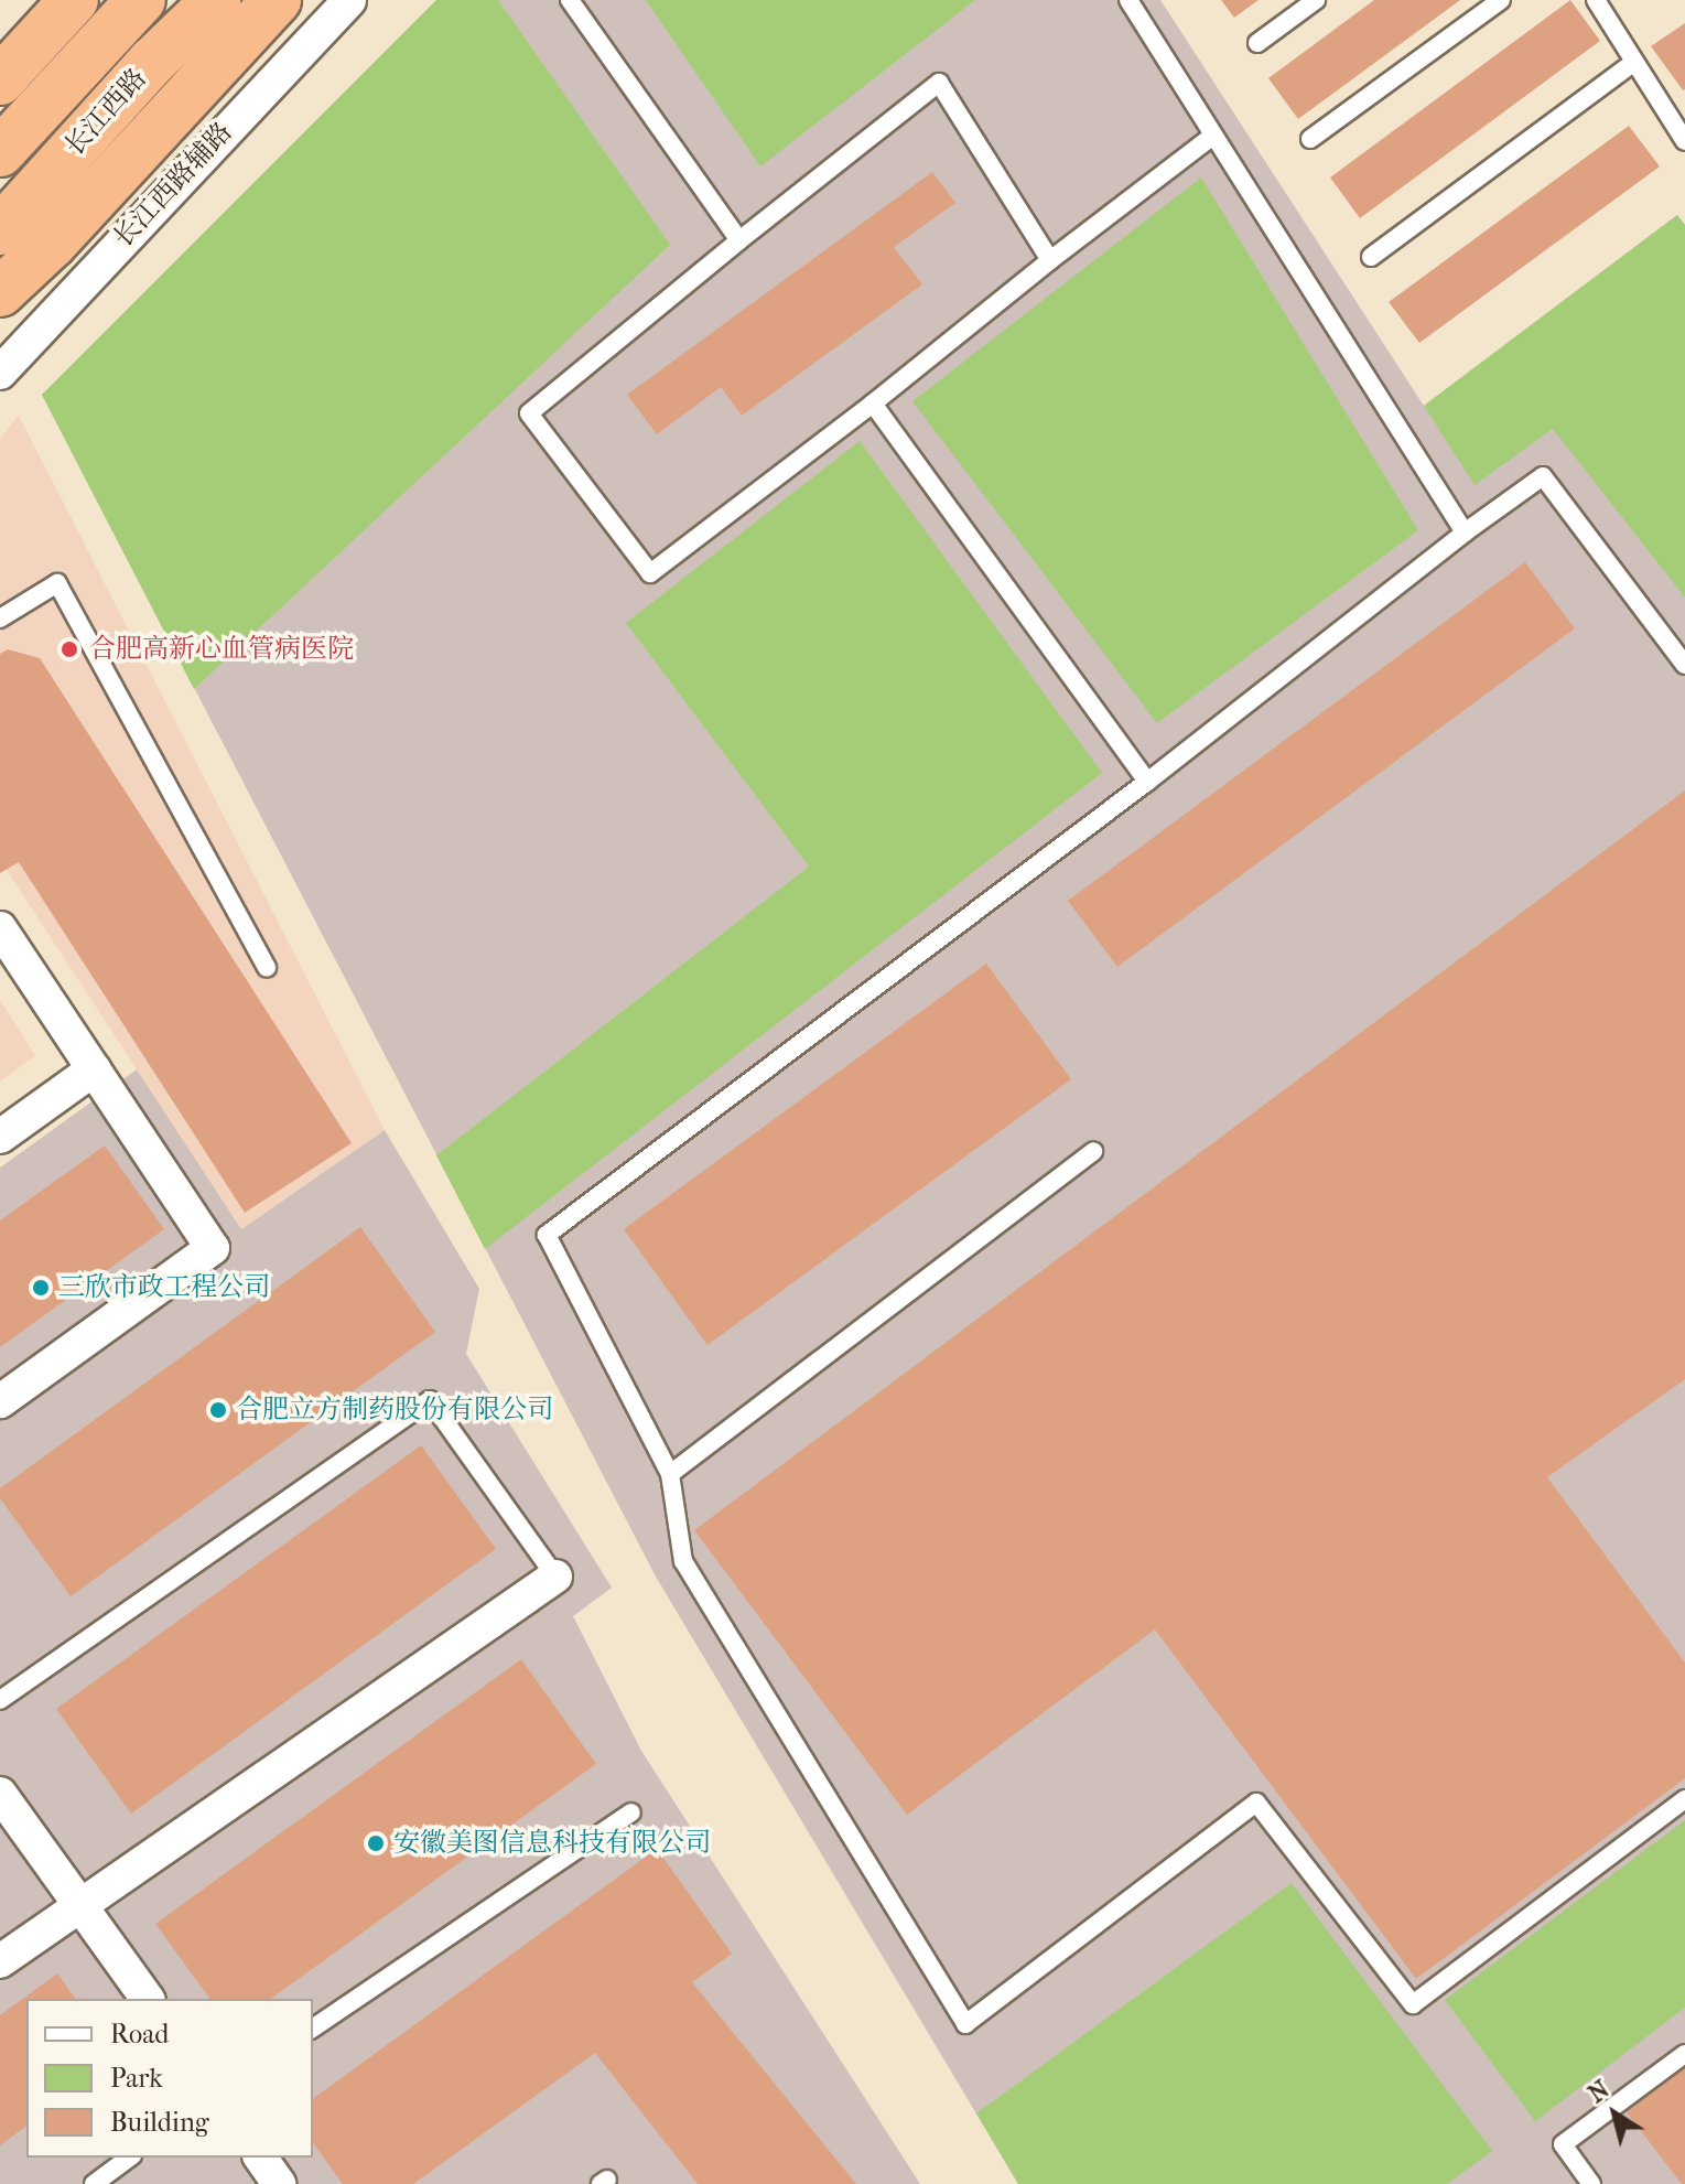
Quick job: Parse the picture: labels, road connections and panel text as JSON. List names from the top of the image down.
{
  "streets": {
    "highway": ["长江西路"],
    "street": ["长江西路辅路"]
  },
  "places": [
    "合肥高新心血管病医院",
    "三欣市政工程公司",
    "合肥立方制药股份有限公司",
    "安徽美图信息科技有限公司"
  ],
  "legend": ["Road", "Park", "Building"],
  "north": "top left"
}
